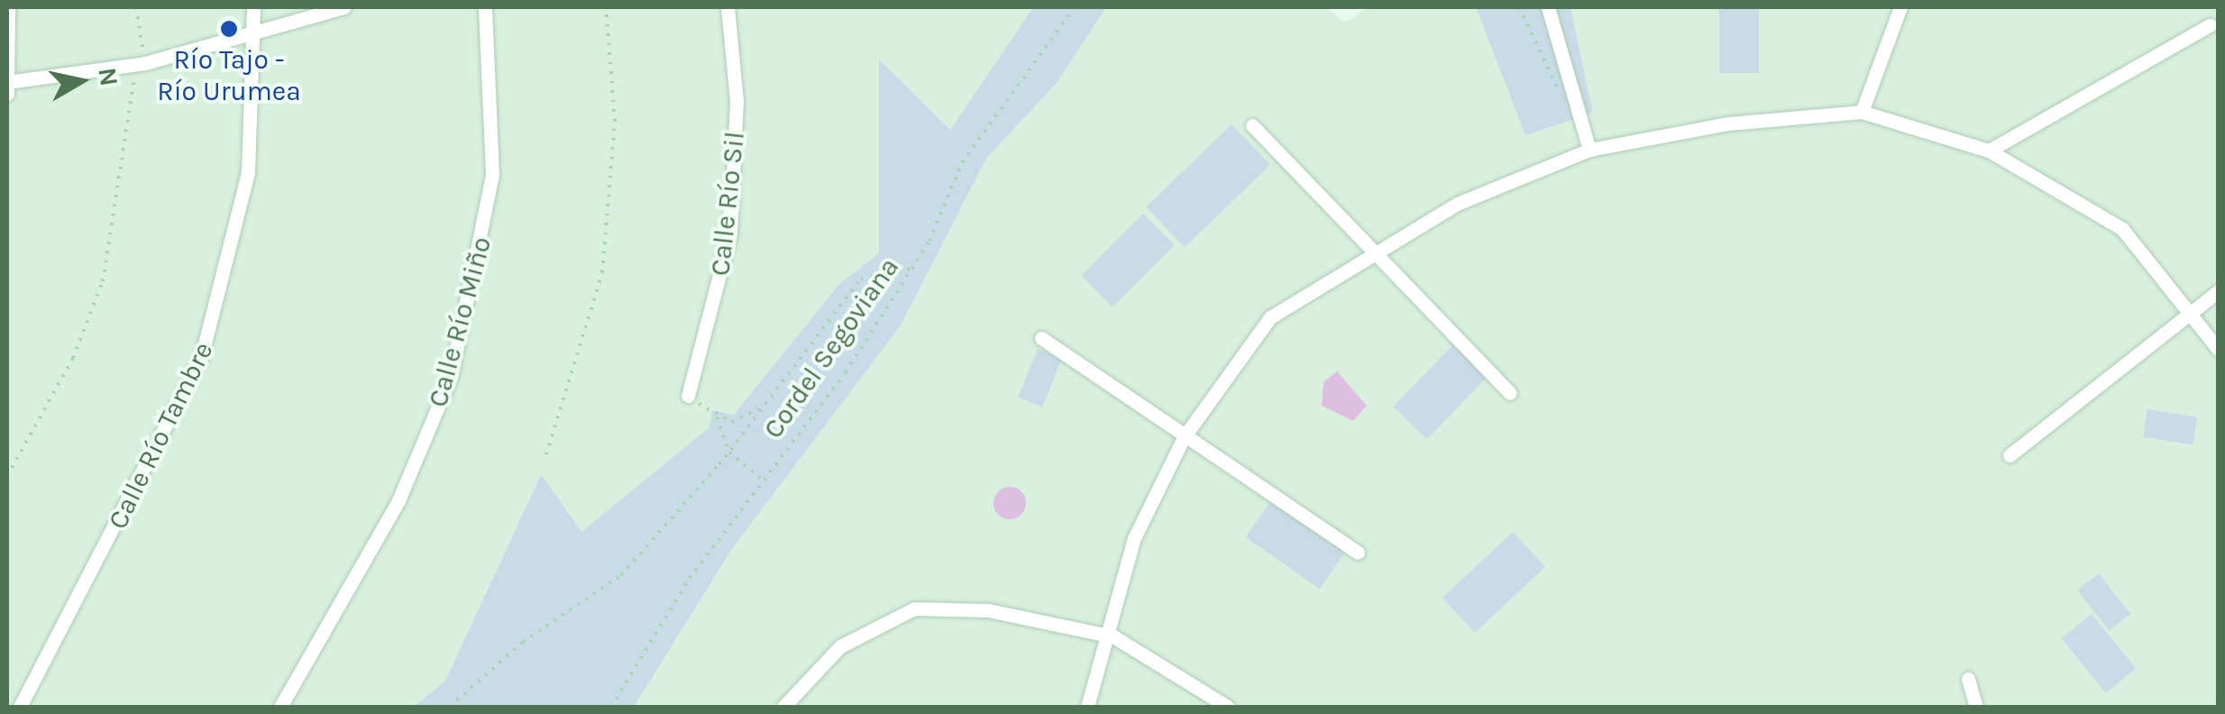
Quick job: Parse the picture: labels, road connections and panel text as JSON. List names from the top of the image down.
{
  "streets": {
    "street": ["Calle Río Sil", "Calle Río Miño", "Calle Río Tambre"],
    "path": ["Cordel Segoviana"]
  },
  "places": ["Río Tajo - Río Urumea"],
  "north": "right"
}
